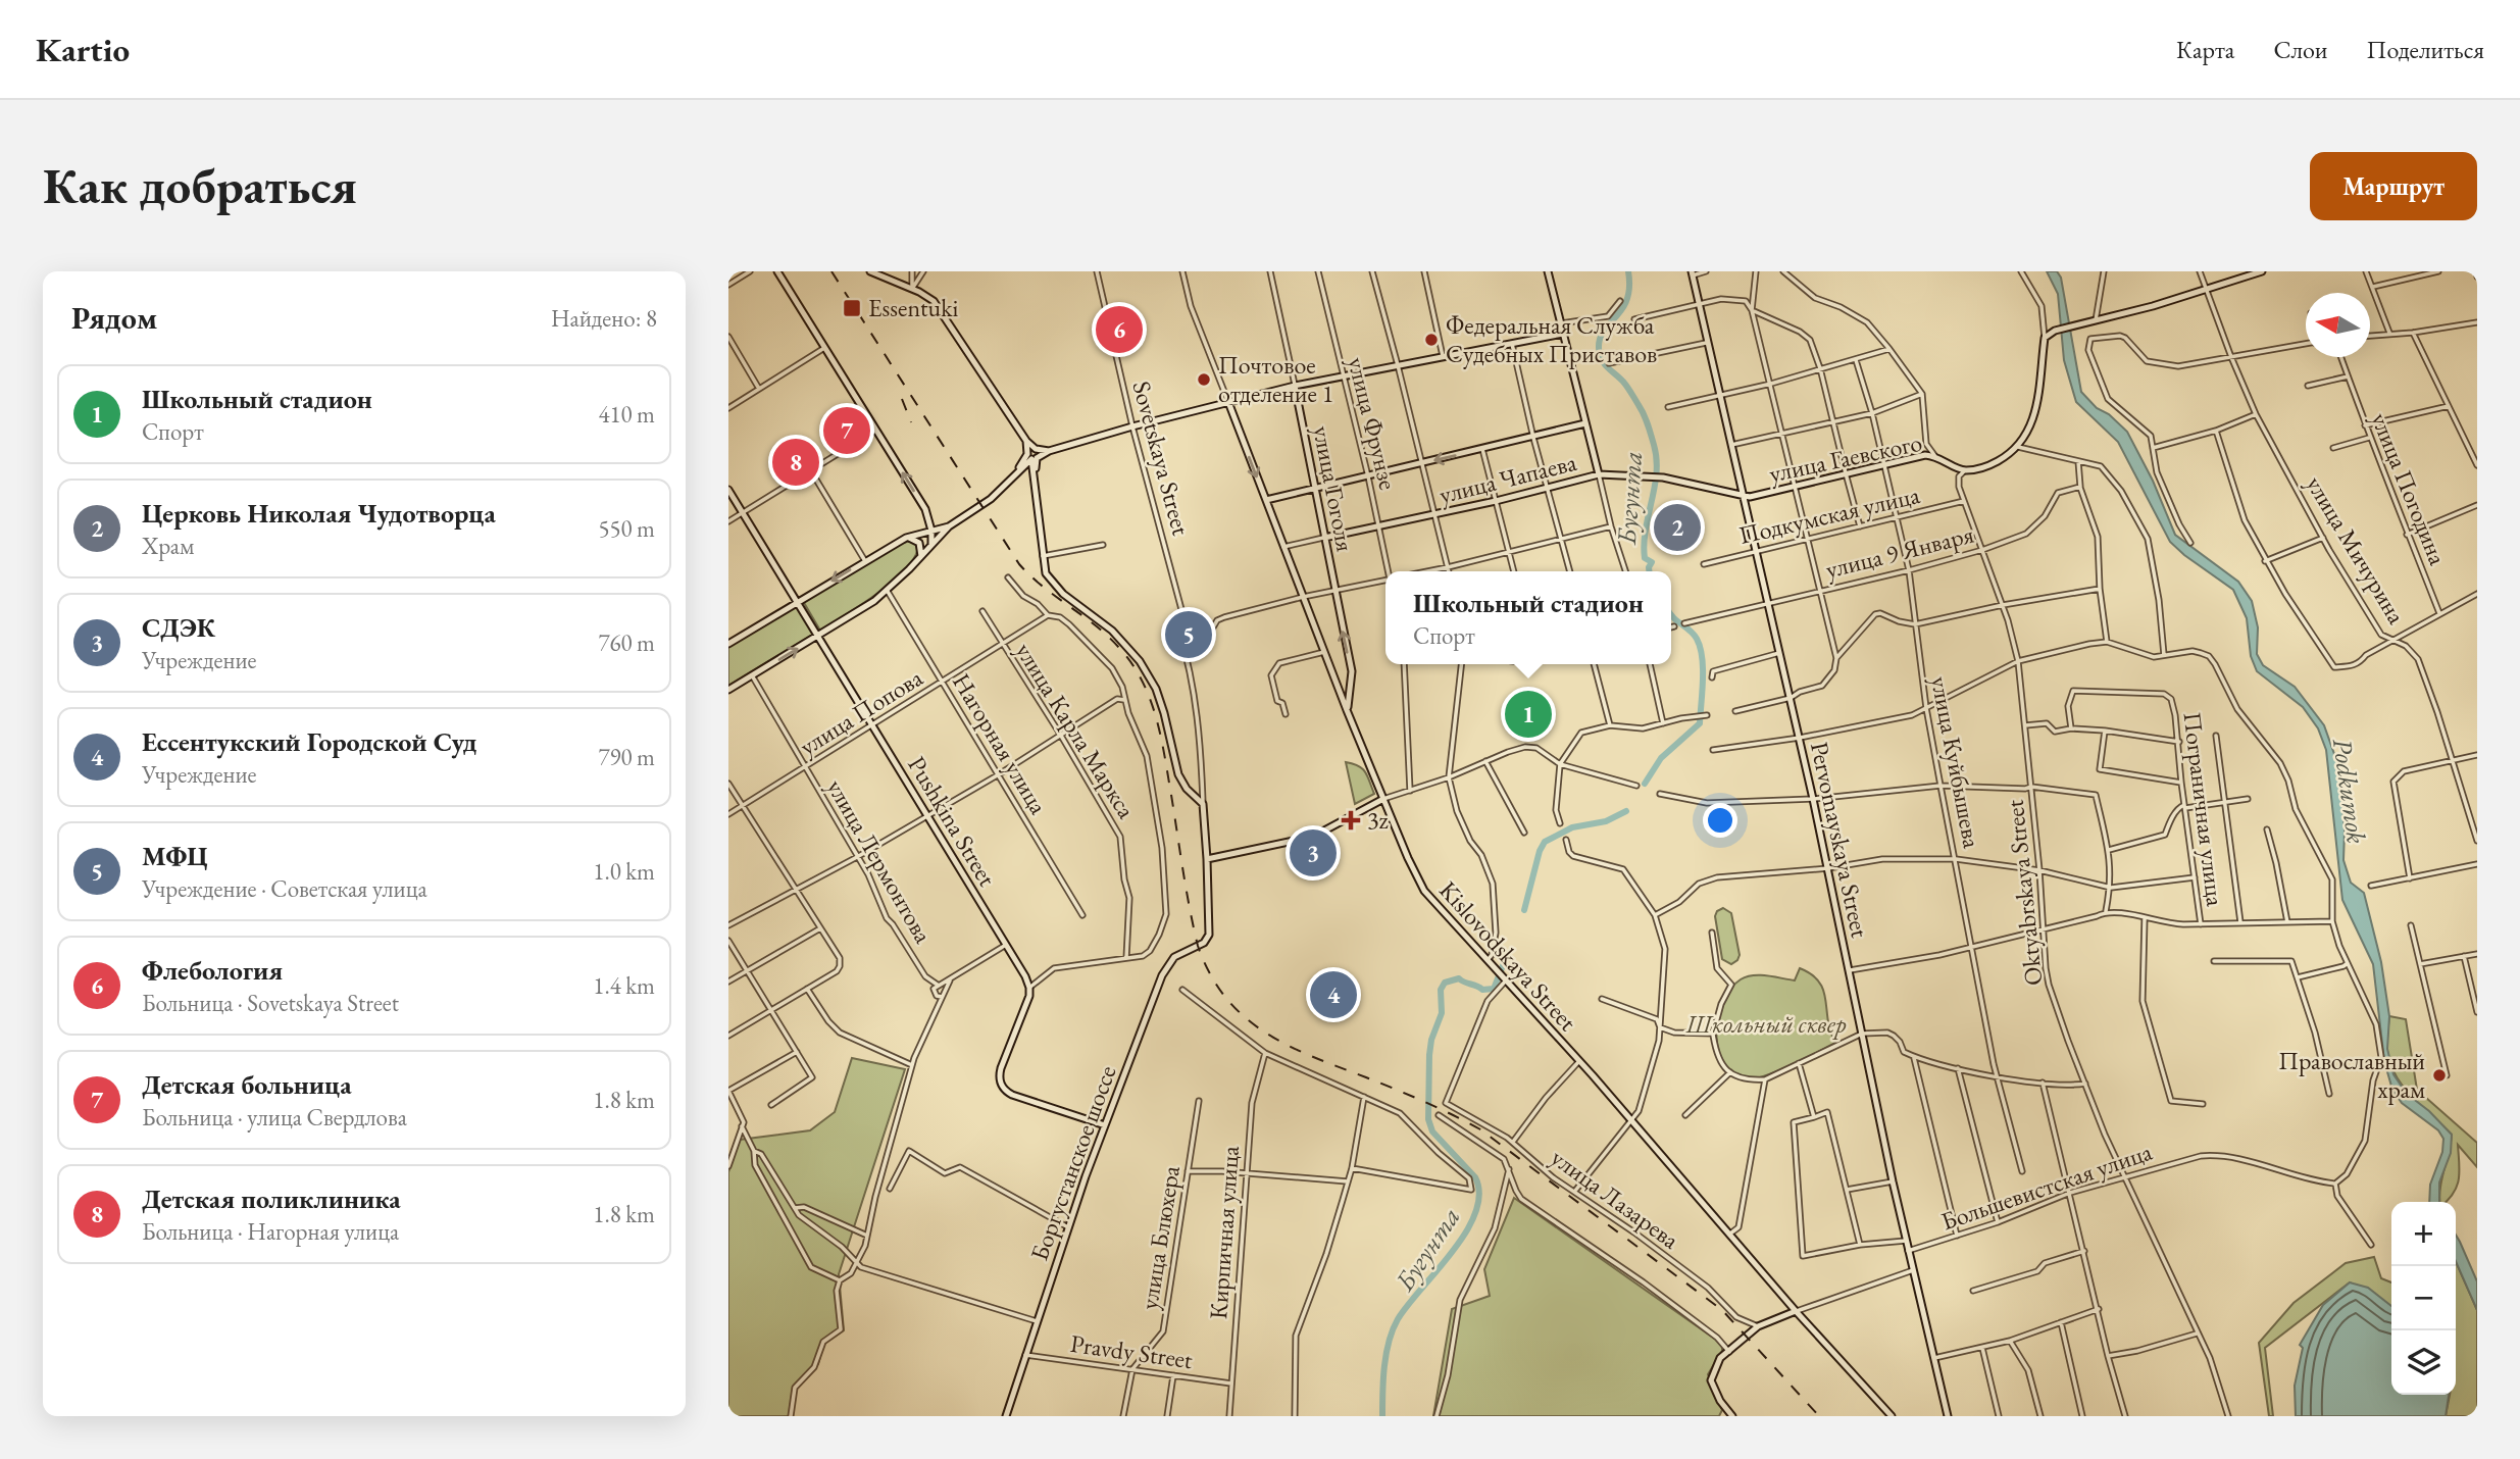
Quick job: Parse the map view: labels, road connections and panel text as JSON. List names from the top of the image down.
{
  "streets": {
    "street": [
      "улица Фрунзе",
      "Sovetskaya Street",
      "улица Гаевского",
      "улица Чапаева",
      "улица Гоголя",
      "улица Погодина",
      "Подкумская улица",
      "улица Мичурина",
      "улица 9 Января",
      "улица Попова",
      "улица Карла Маркса",
      "Нагорная улица",
      "улица Куйбышева",
      "Пограничная улица",
      "Pushkina Street",
      "Pervomayskaya Street",
      "улица Лермонтова",
      "Oktyabrskaya Street",
      "Kislovodskaya Street",
      "Боргустанское шоссе",
      "Большевистская улица",
      "улица Лазарева",
      "Кирпичная улица",
      "улица Блюхера",
      "Pravdy Street"
    ]
  },
  "crossings": [
    ["улица Фрунзе", "улица Чапаева"],
    ["улица Гаевского", "улица Чапаева"],
    ["улица Гаевского", "улица Куйбышева"],
    ["улица Гаевского", "Pervomayskaya Street"],
    ["улица Гаевского", "Oktyabrskaya Street"],
    ["улица Чапаева", "улица Гоголя"],
    ["улица Чапаева", "Pervomayskaya Street"],
    ["улица Чапаева", "Kislovodskaya Street"],
    ["улица Гоголя", "Kislovodskaya Street"],
    ["Подкумская улица", "улица Куйбышева"],
    ["Подкумская улица", "Pervomayskaya Street"],
    ["Подкумская улица", "Oktyabrskaya Street"],
    ["улица 9 Января", "улица Куйбышева"],
    ["улица 9 Января", "Pervomayskaya Street"],
    ["улица 9 Января", "Oktyabrskaya Street"],
    ["улица Попова", "улица Карла Маркса"],
    ["улица Попова", "Нагорная улица"],
    ["улица Попова", "Pushkina Street"],
    ["улица Попова", "улица Лермонтова"],
    ["Pervomayskaya Street", "Большевистская улица"],
    ["Oktyabrskaya Street", "Большевистская улица"],
    ["Kislovodskaya Street", "улица Лазарева"],
    ["Боргустанское шоссе", "Pravdy Street"],
    ["Кирпичная улица", "Pravdy Street"],
    ["улица Блюхера", "Pravdy Street"]
  ],
  "water": ["Бугунта", "Podkumok"],
  "parks": ["Школьный сквер"],
  "places": {
    "transit": ["Essentuki"],
    "other": ["Федеральная Служба Судебных Приставов", "Почтовое отделение 1", "Православный храм"],
    "health": ["3z"]
  },
  "north": "left",
  "page": {
    "header": "Kartio",
    "nav": ["Карта", "Слои", "Поделиться"],
    "buttons": "Маршрут",
    "title": "Как добраться",
    "heading": ["Рядом", "Найдено: 8"],
    "pins": [
      "6",
      "7",
      "8",
      "2",
      "5",
      "1",
      "3",
      "4"
    ],
    "list": [
      {
        "mark": "1",
        "name": "Школьный стадион",
        "note": "Спорт",
        "value": "410 m"
      },
      {
        "mark": "2",
        "name": "Церковь Николая Чудотворца",
        "note": "Храм",
        "value": "550 m"
      },
      {
        "mark": "3",
        "name": "СДЭК",
        "note": "Учреждение",
        "value": "760 m"
      },
      {
        "mark": "4",
        "name": "Ессентукский Городской Суд",
        "note": "Учреждение",
        "value": "790 m"
      },
      {
        "mark": "5",
        "name": "МФЦ",
        "note": "Учреждение · Советская улица",
        "value": "1.0 km"
      },
      {
        "mark": "6",
        "name": "Флебология",
        "note": "Больница · Sovetskaya Street",
        "value": "1.4 km"
      },
      {
        "mark": "7",
        "name": "Детская больница",
        "note": "Больница · улица Свердлова",
        "value": "1.8 km"
      },
      {
        "mark": "8",
        "name": "Детская поликлиника",
        "note": "Больница · Нагорная улица",
        "value": "1.8 km"
      }
    ],
    "popup": ["Школьный стадион", "Спорт"],
    "map_buttons": ["+", "−"]
  }
}
